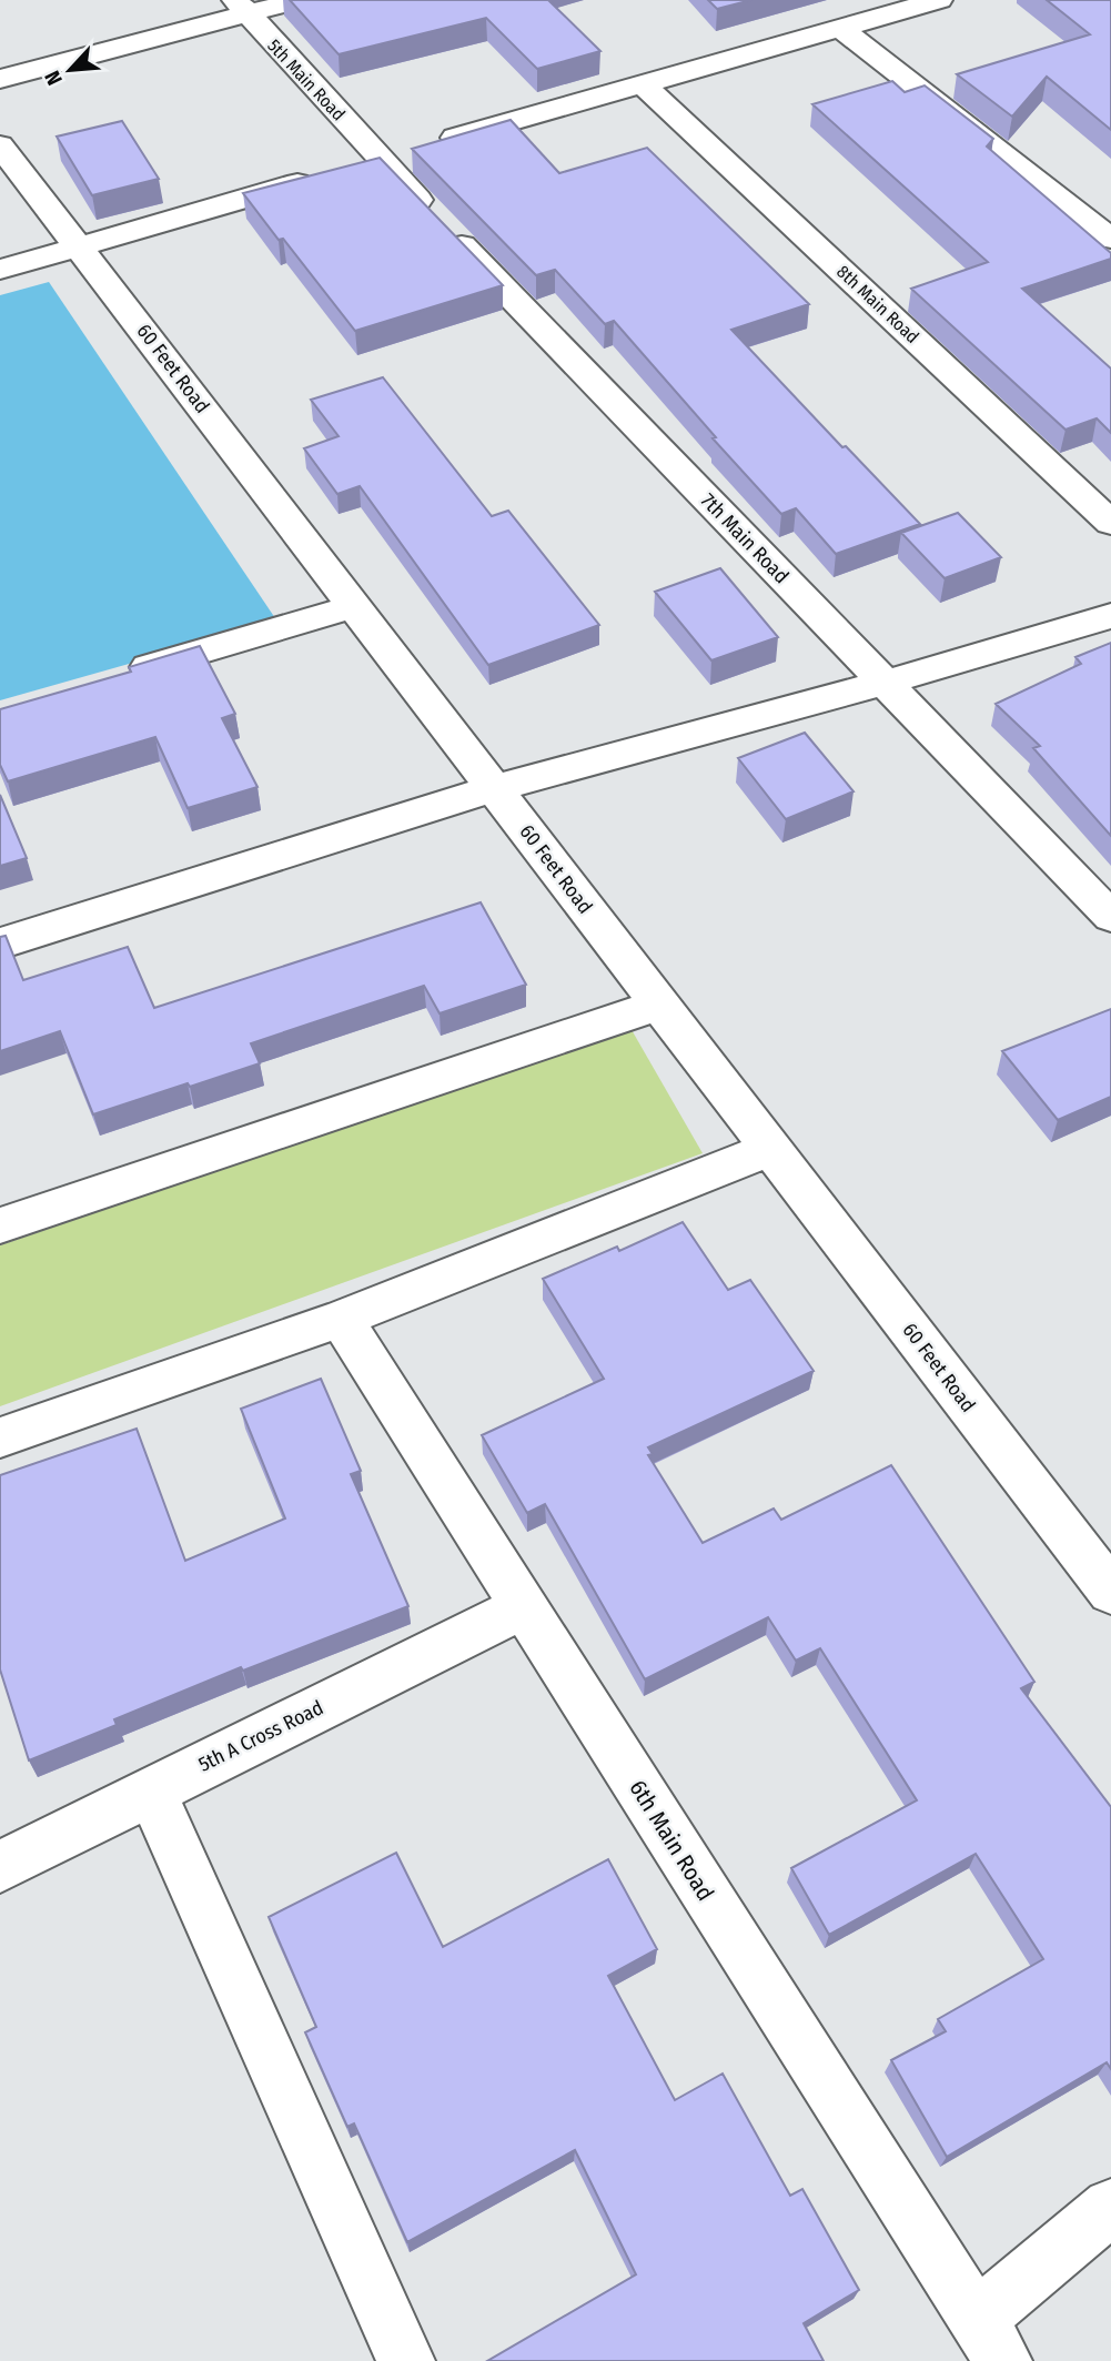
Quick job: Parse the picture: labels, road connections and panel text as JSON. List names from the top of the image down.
{
  "streets": {
    "street": [
      "5th Main Road",
      "8th Main Road",
      "60 Feet Road",
      "7th Main Road",
      "5th A Cross Road",
      "6th Main Road"
    ]
  },
  "crossings": [
    ["5th Main Road", "7th Main Road"],
    ["5th A Cross Road", "6th Main Road"]
  ],
  "north": "bottom left"
}
